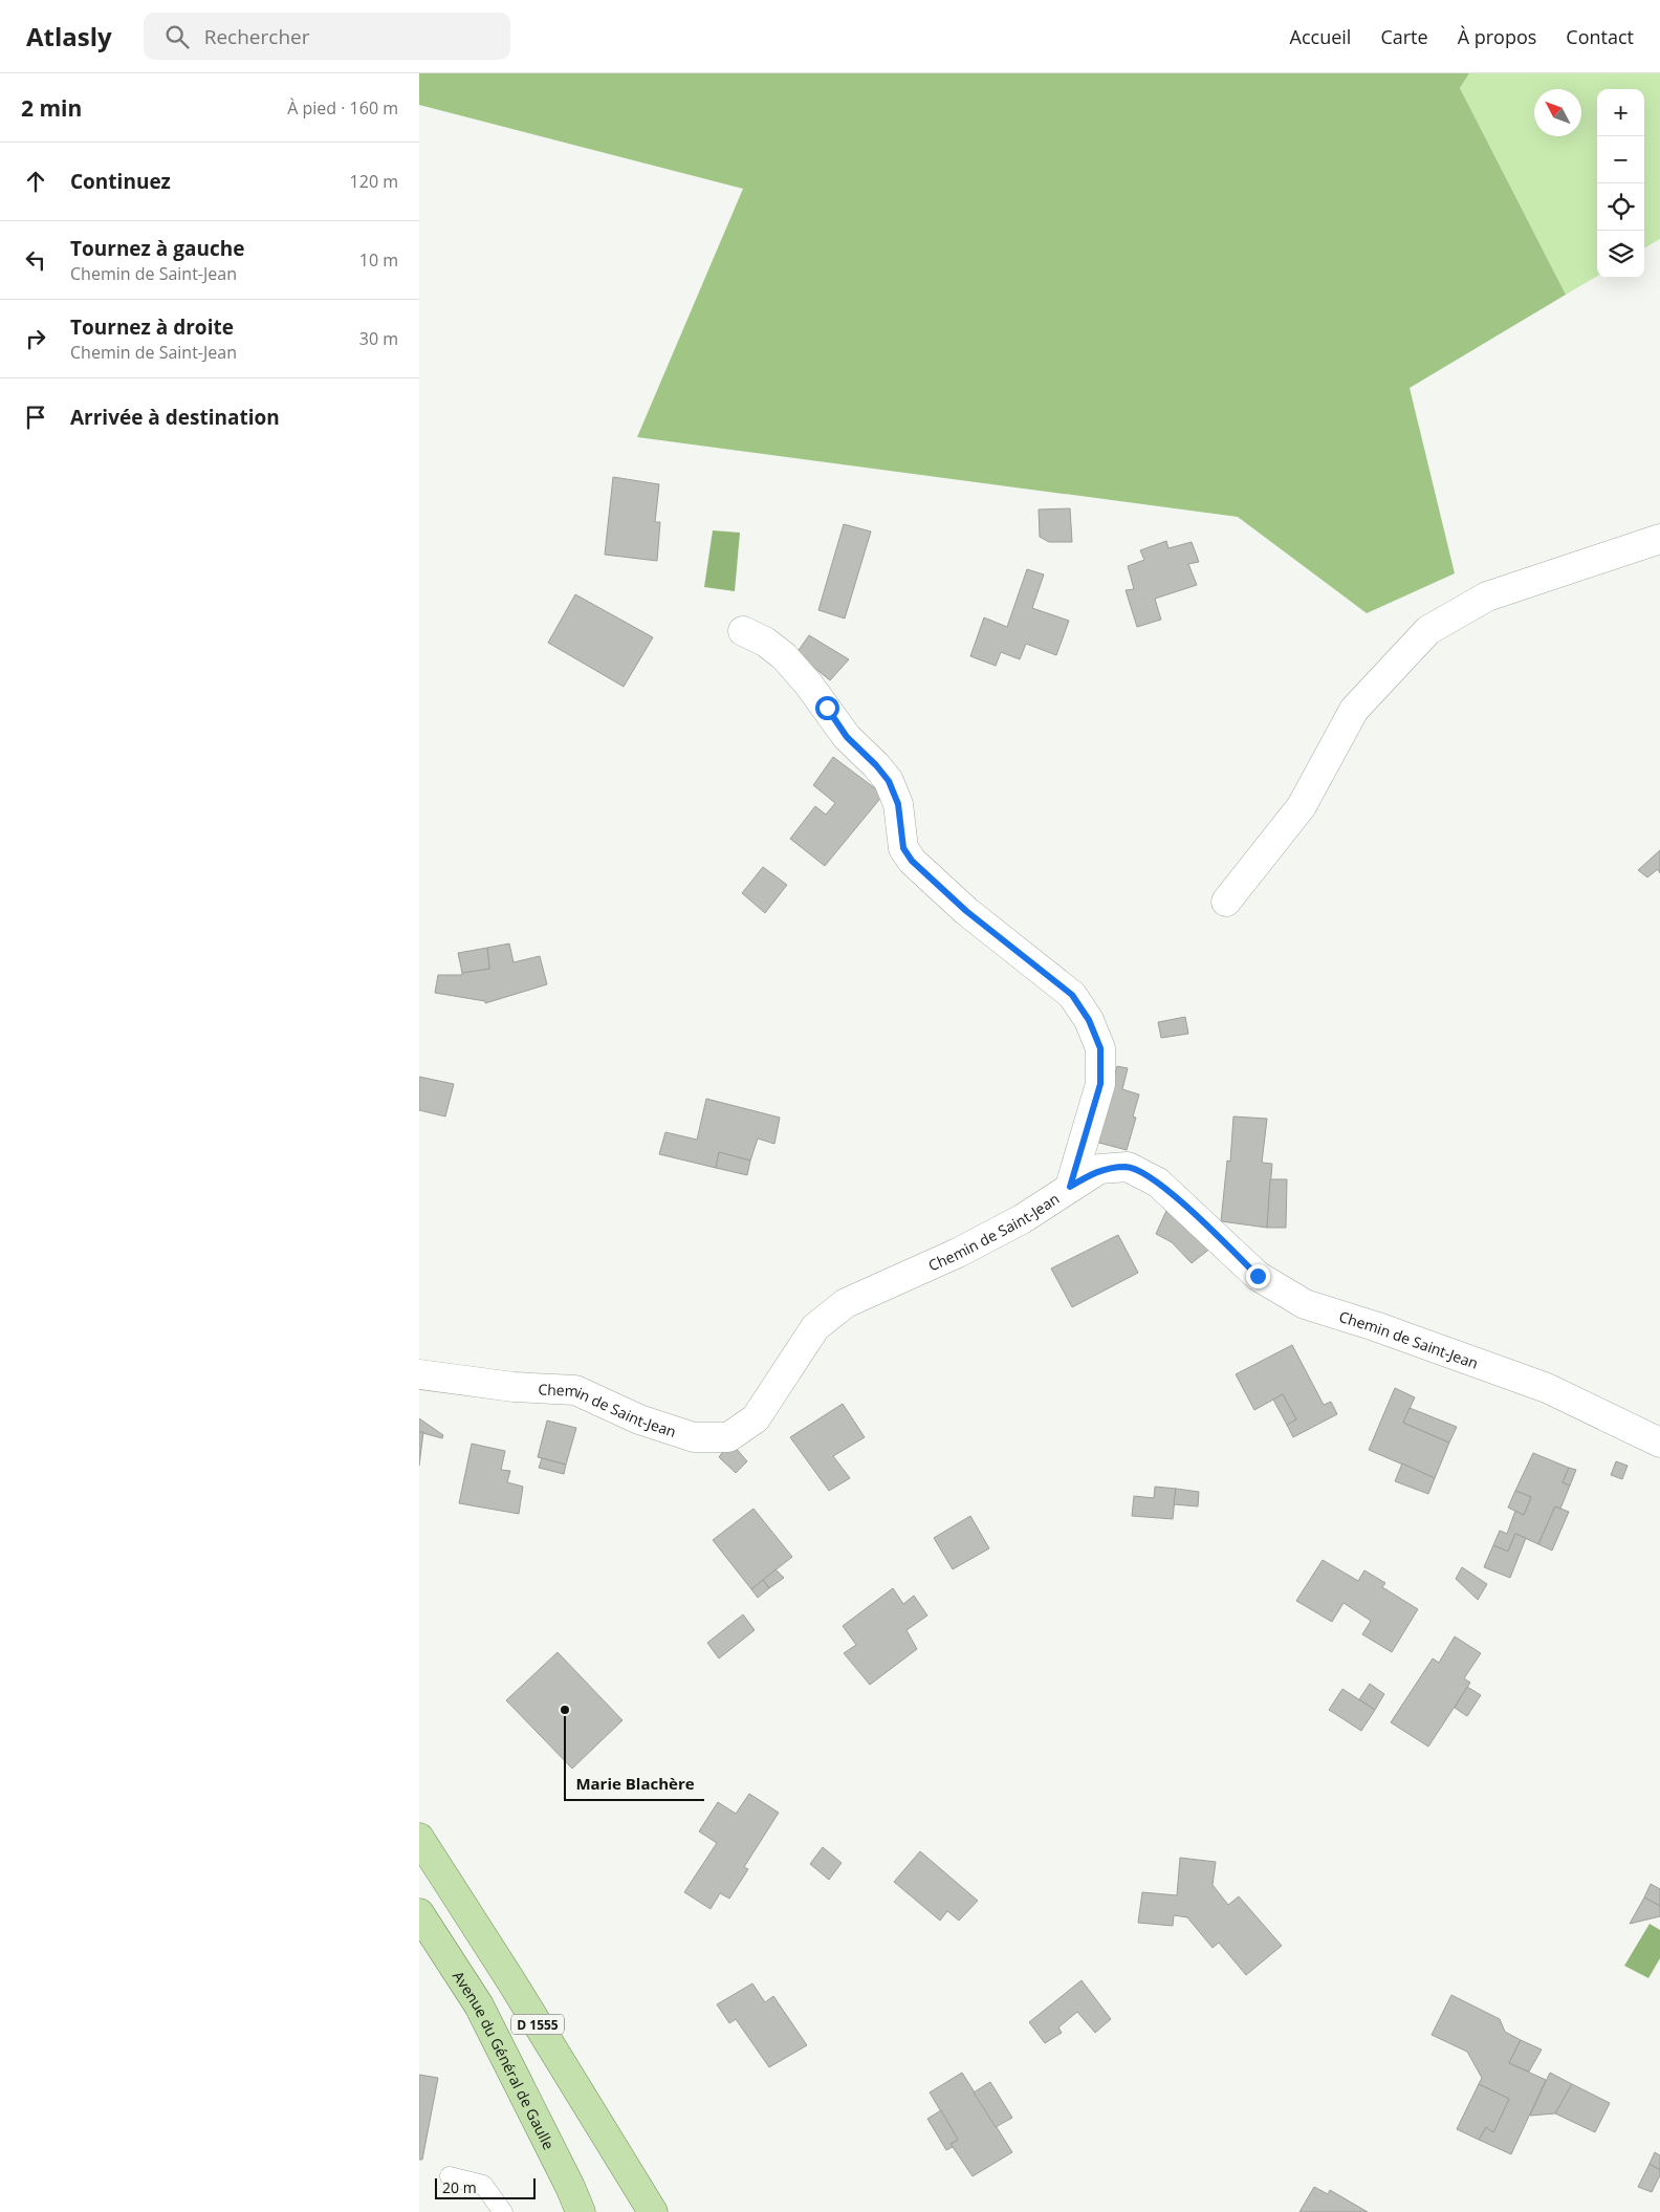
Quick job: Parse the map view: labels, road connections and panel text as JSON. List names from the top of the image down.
{
  "streets": {
    "main road": ["D 1555", "Avenue du Général de Gaulle"],
    "street": ["Chemin de Saint-Jean"]
  },
  "places": ["Marie Blachère"],
  "scale_bar": "20 m",
  "north": "top left",
  "page": {
    "header": "Atlasly",
    "search": "Rechercher",
    "nav": [
      "Accueil",
      "Carte",
      "À propos",
      "Contact"
    ],
    "heading": ["2 min", "À pied · 160 m"],
    "map_buttons": ["+", "−"],
    "list": [
      ["Continuez", "120 m"],
      ["Tournez à gauche", "Chemin de Saint-Jean", "10 m"],
      ["Tournez à droite", "Chemin de Saint-Jean", "30 m"],
      "Arrivée à destination"
    ],
    "scale": "20 m"
  }
}
